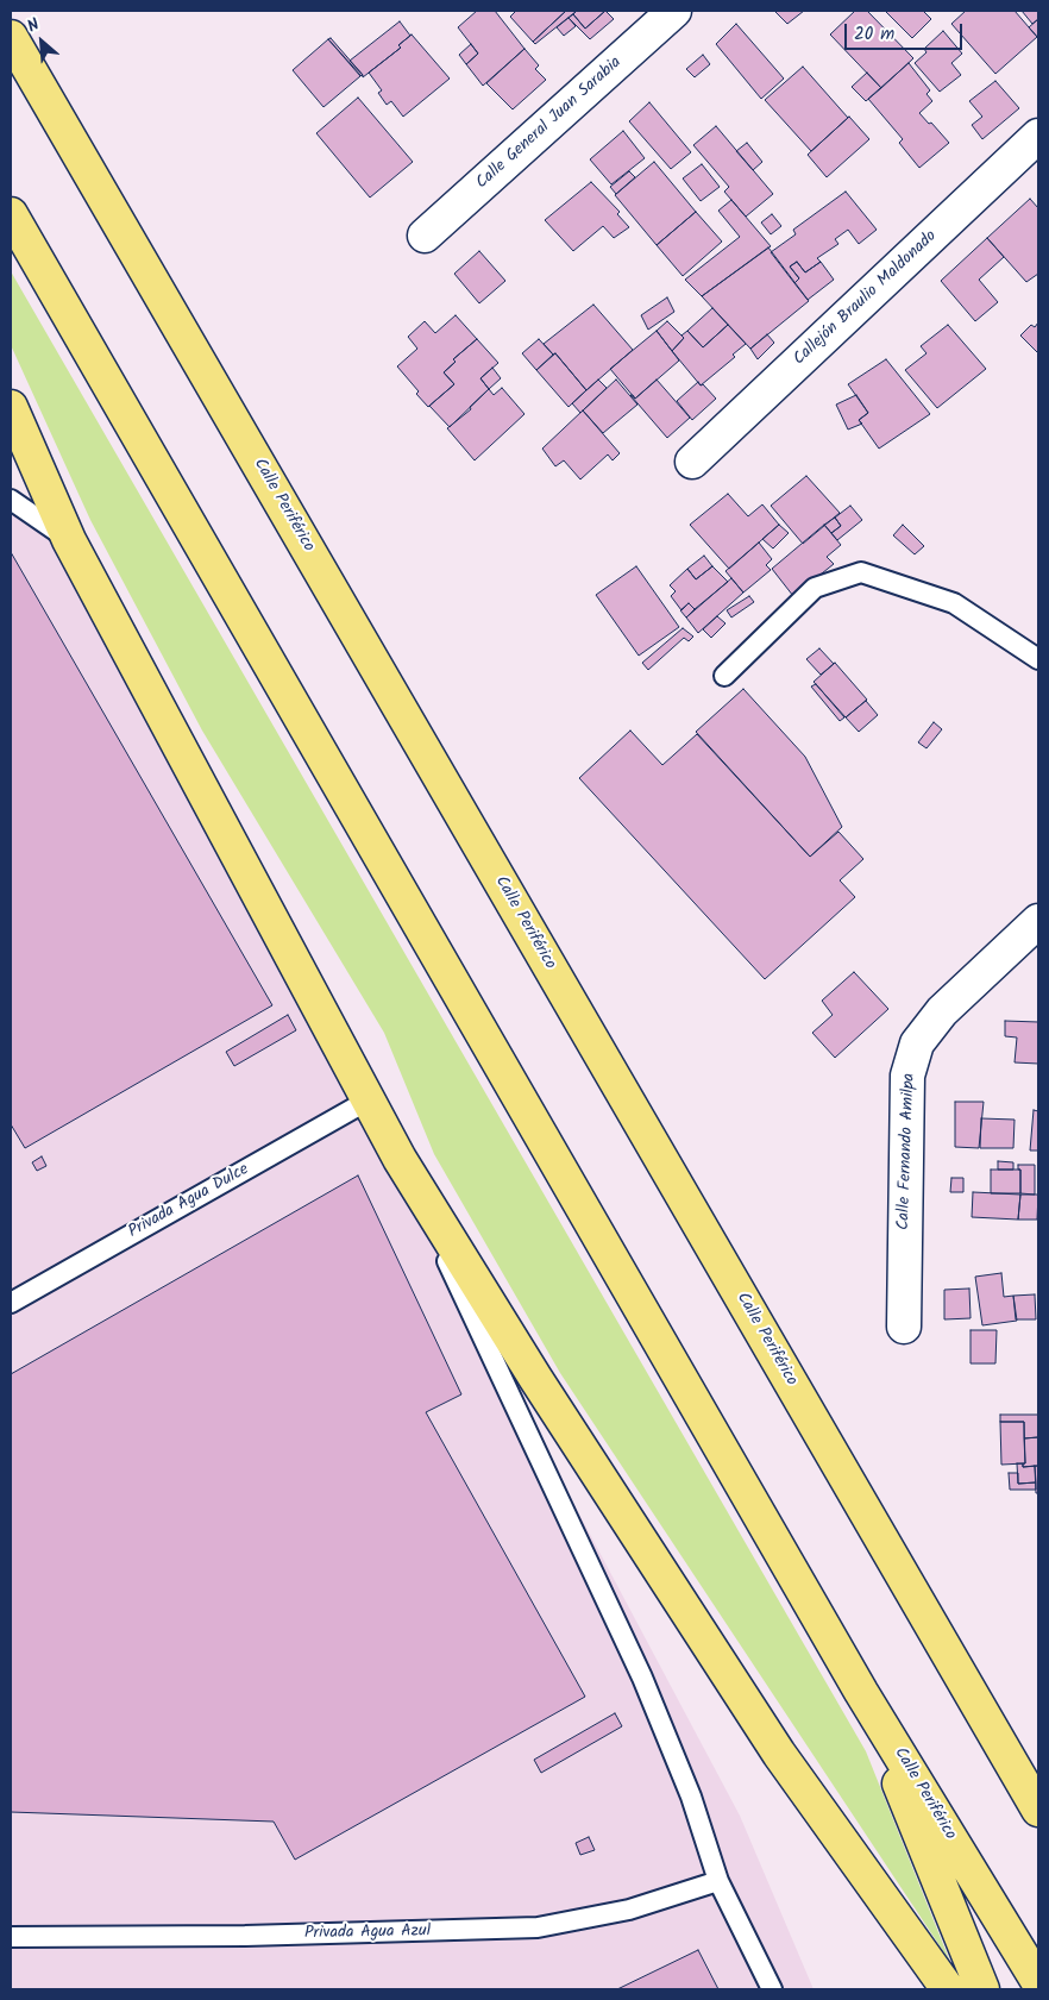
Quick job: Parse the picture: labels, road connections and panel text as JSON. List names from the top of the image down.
{
  "streets": {
    "highway": ["Calle Periférico"],
    "street": ["Calle General Juan Sarabia", "Callejón Braulio Maldonado", "Calle Fernando Amilpa"],
    "lane": ["Privada Agua Dulce", "Privada Agua Azul"]
  },
  "scale_bar": "20 m",
  "north": "top left"
}
